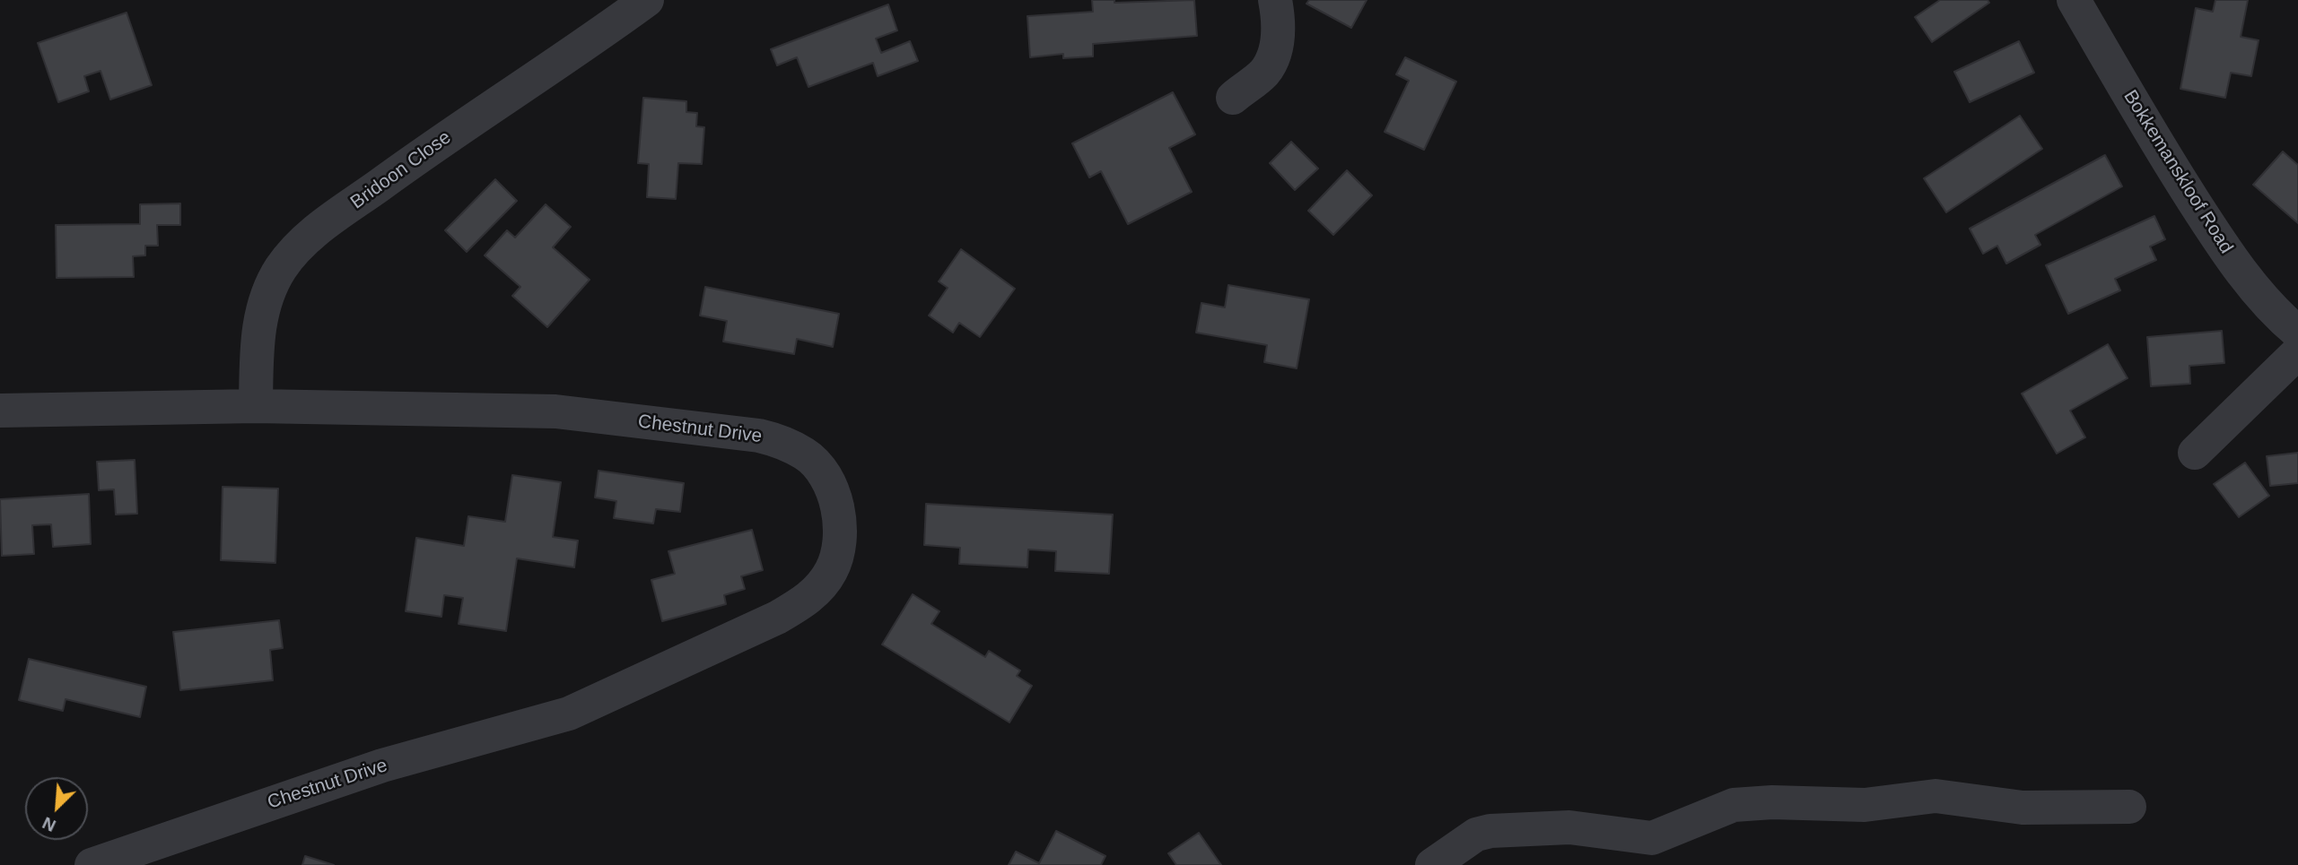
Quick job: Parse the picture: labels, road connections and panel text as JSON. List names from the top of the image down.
{
  "streets": {
    "street": ["Bridoon Close", "Bokkemanskloof Road", "Chestnut Drive"]
  },
  "crossings": [
    ["Bridoon Close", "Chestnut Drive"]
  ],
  "north": "bottom left"
}
